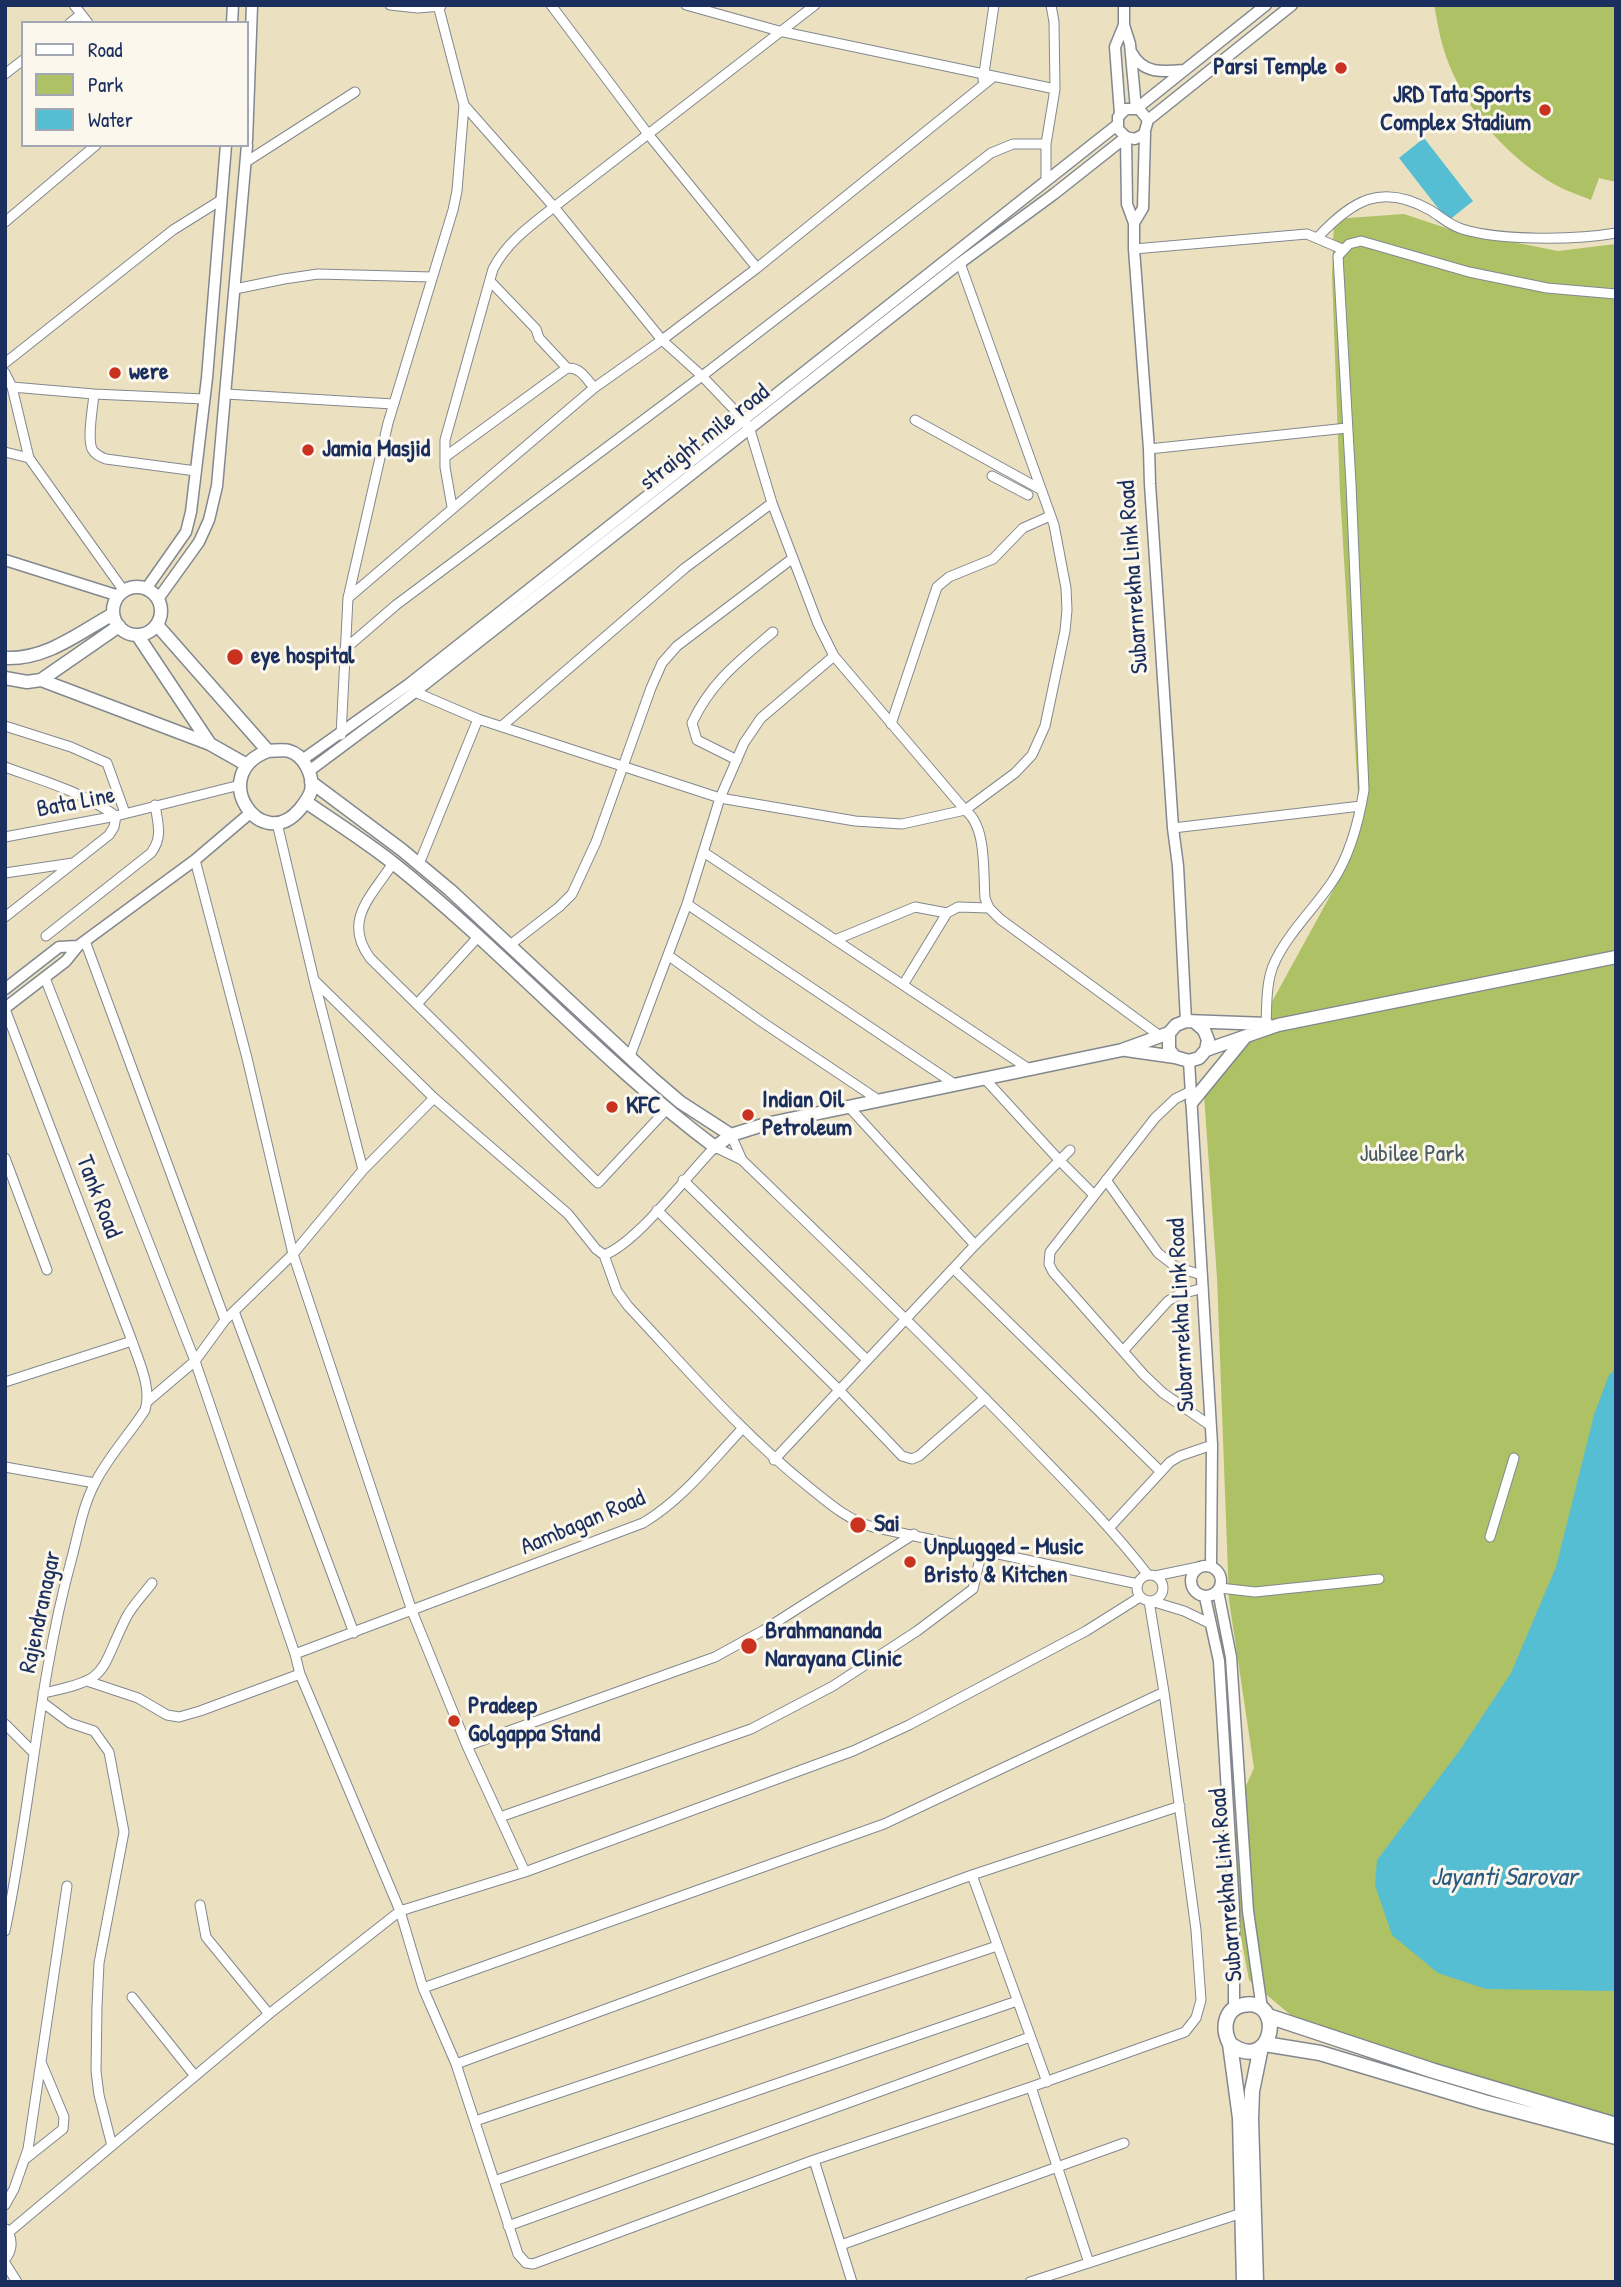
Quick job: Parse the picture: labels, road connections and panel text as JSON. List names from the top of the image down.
{
  "streets": {
    "street": [
      "straight mile road",
      "Subarnrekha Link Road",
      "Bata Line",
      "Tank Road",
      "Aambagan Road",
      "Rajendranagar"
    ]
  },
  "crossings": [
    ["straight mile road", "Subarnrekha Link Road"],
    ["straight mile road", "Bata Line"],
    ["Tank Road", "Rajendranagar"]
  ],
  "water": ["Jayanti Sarovar"],
  "parks": ["Jubilee Park"],
  "places": [
    "Parsi Temple",
    "JRD Tata Sports Complex Stadium",
    "were",
    "Jamia Masjid",
    "eye hospital",
    "KFC",
    "Indian Oil Petroleum",
    "Sai",
    "Unplugged - Music Bristo & Kitchen",
    "Brahmananda Narayana Clinic",
    "Pradeep Golgappa Stand"
  ],
  "legend": ["Road", "Park", "Water"]
}
